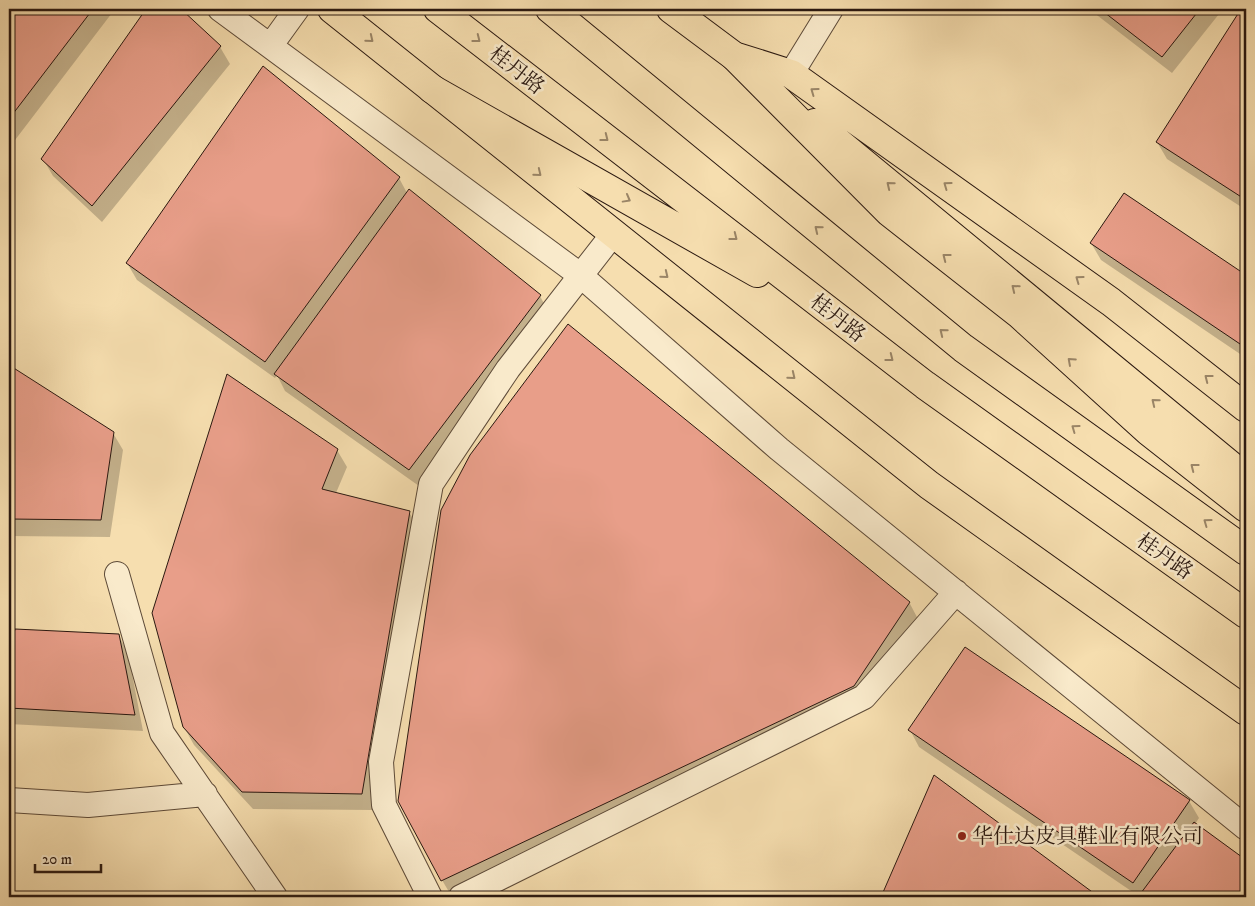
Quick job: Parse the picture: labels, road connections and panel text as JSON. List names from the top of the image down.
{
  "streets": {
    "main road": ["桂丹路"]
  },
  "places": ["华仕达皮具鞋业有限公司"],
  "scale_bar": "20 m"
}
